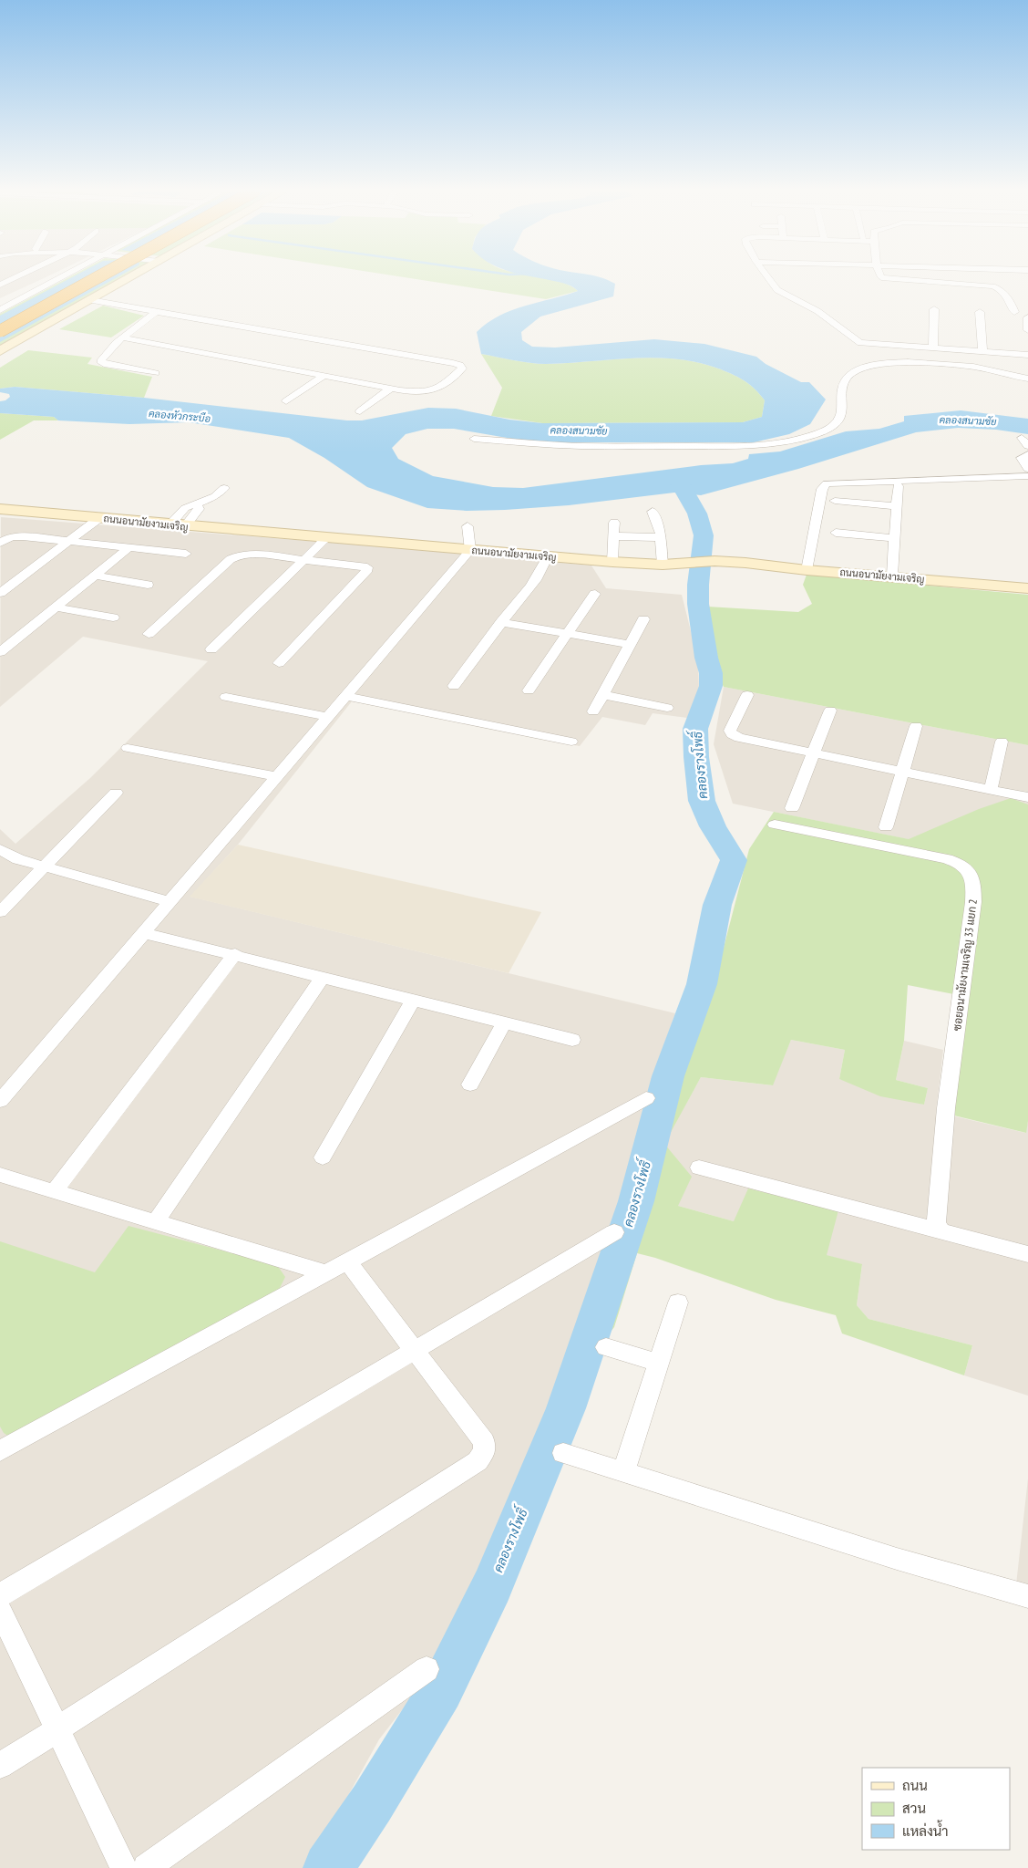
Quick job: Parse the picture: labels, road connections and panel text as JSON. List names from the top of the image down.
{
  "streets": {
    "street": ["ถนนอนามัยงามเจริญ", "ซอยอนามัยงามเจริญ 33 แยก 2"]
  },
  "water": ["คลองหัวกระบือ", "คลองสนามชัย", "คลองรางโพธิ์"],
  "legend": ["ถนน", "สวน", "แหล่งน้ำ"]
}
